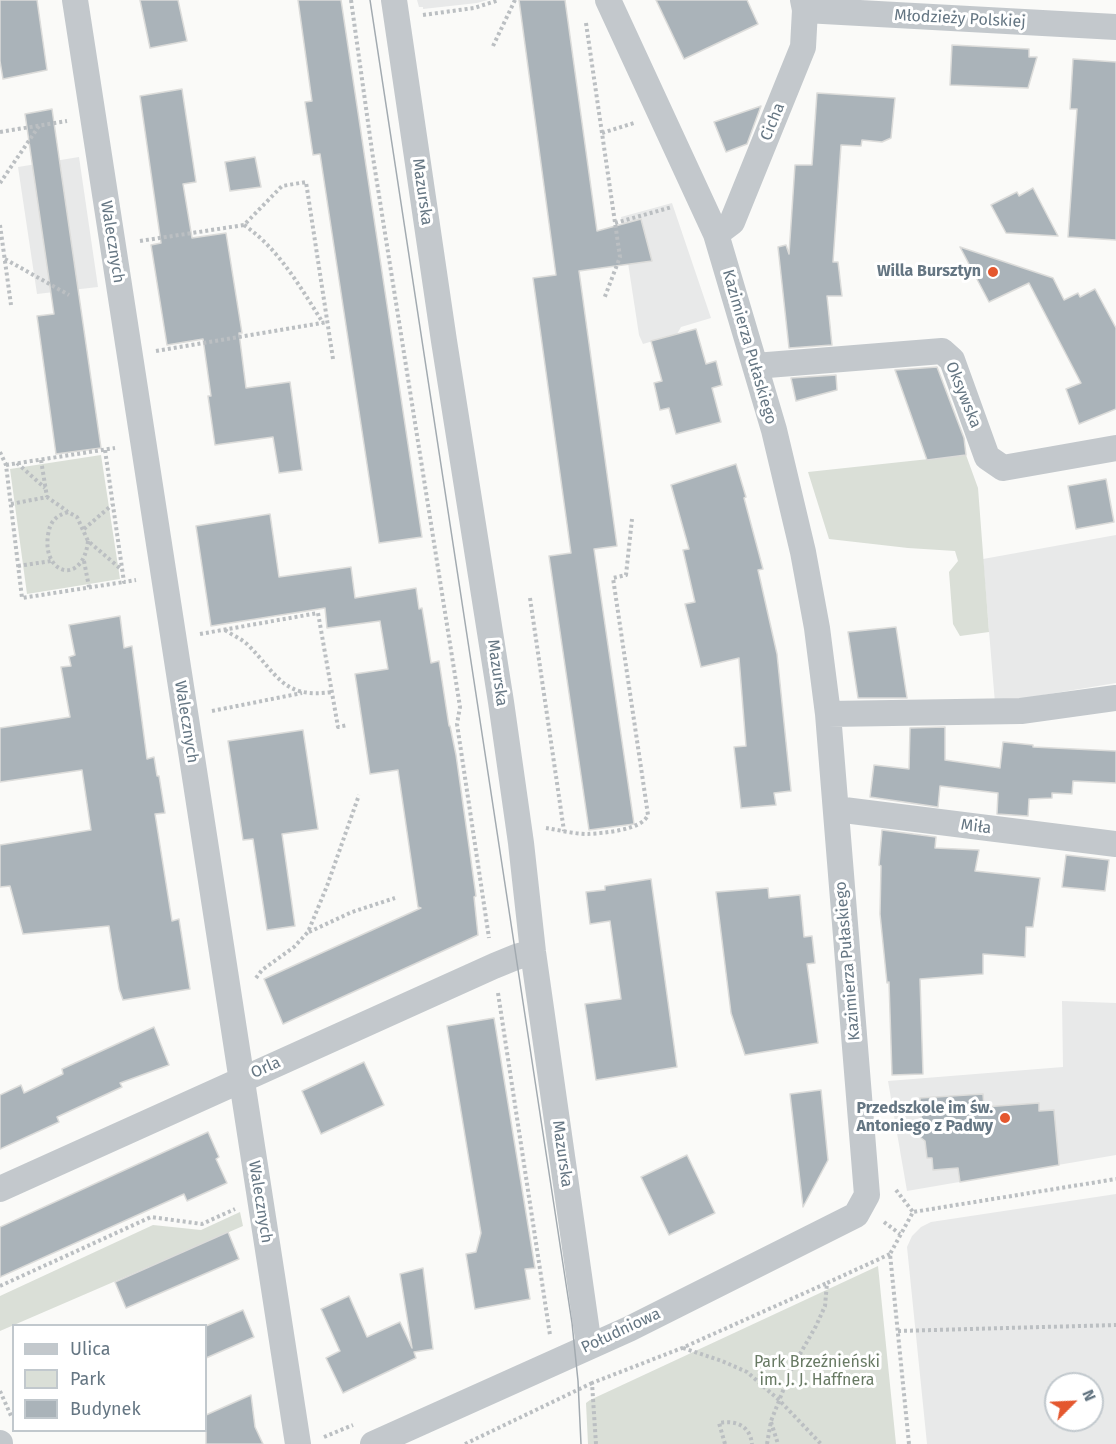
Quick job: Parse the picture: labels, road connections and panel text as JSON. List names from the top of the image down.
{
  "streets": {
    "street": [
      "Młodzieży Polskiej",
      "Cicha",
      "Mazurska",
      "Walecznych",
      "Kazimierza Pułaskiego",
      "Oksywska",
      "Miła",
      "Orla",
      "Południowa"
    ]
  },
  "crossings": [
    ["Młodzieży Polskiej", "Cicha"],
    ["Cicha", "Kazimierza Pułaskiego"],
    ["Mazurska", "Orla"],
    ["Mazurska", "Południowa"],
    ["Walecznych", "Orla"],
    ["Kazimierza Pułaskiego", "Oksywska"],
    ["Kazimierza Pułaskiego", "Miła"],
    ["Kazimierza Pułaskiego", "Południowa"]
  ],
  "parks": ["Park Brzeźnieński im. J. J. Haffnera"],
  "places": ["Willa Bursztyn", "Przedszkole im św. Antoniego z Padwy"],
  "legend": ["Ulica", "Park", "Budynek"],
  "north": "top right"
}
